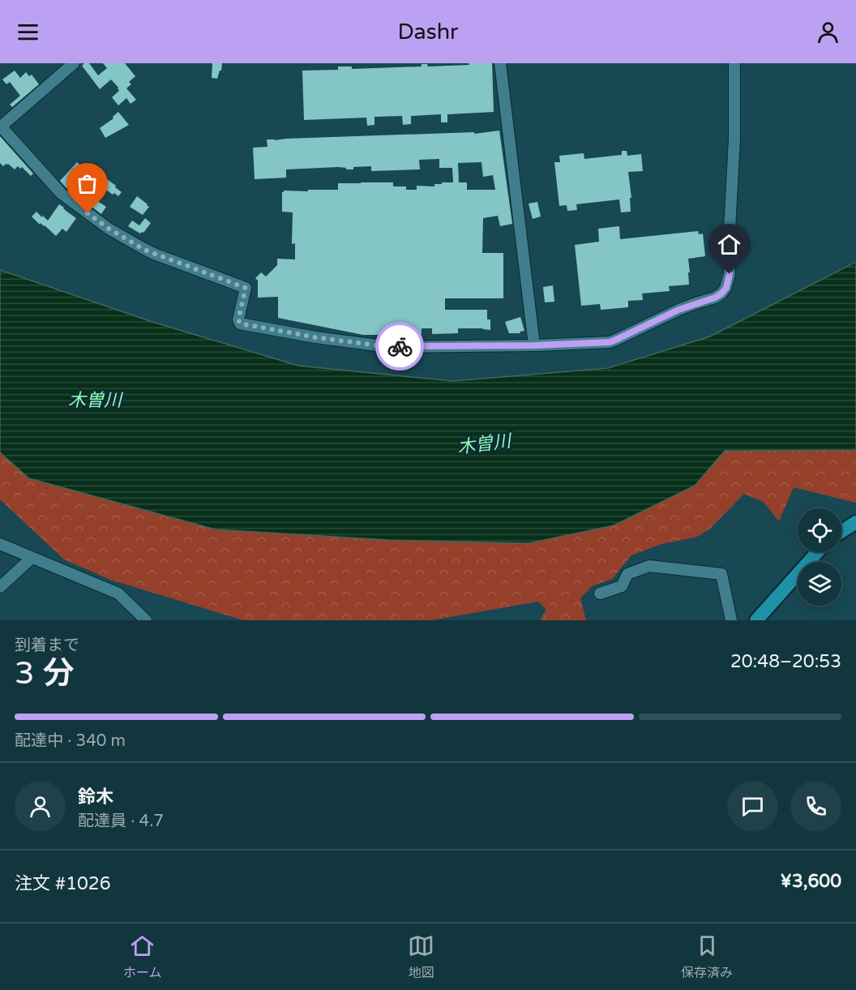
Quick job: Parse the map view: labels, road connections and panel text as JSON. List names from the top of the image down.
{
  "water": ["木曽川"],
  "page": {
    "header": "Dashr",
    "heading": ["3 分", "到着まで", "20:48–20:53"],
    "panel": [
      "鈴木",
      "配達員 · 4.7",
      "注文 #1026",
      "¥3,600"
    ],
    "bar": "配達中 · 340 m",
    "tabs": ["ホーム", "地図", "保存済み"]
  }
}
